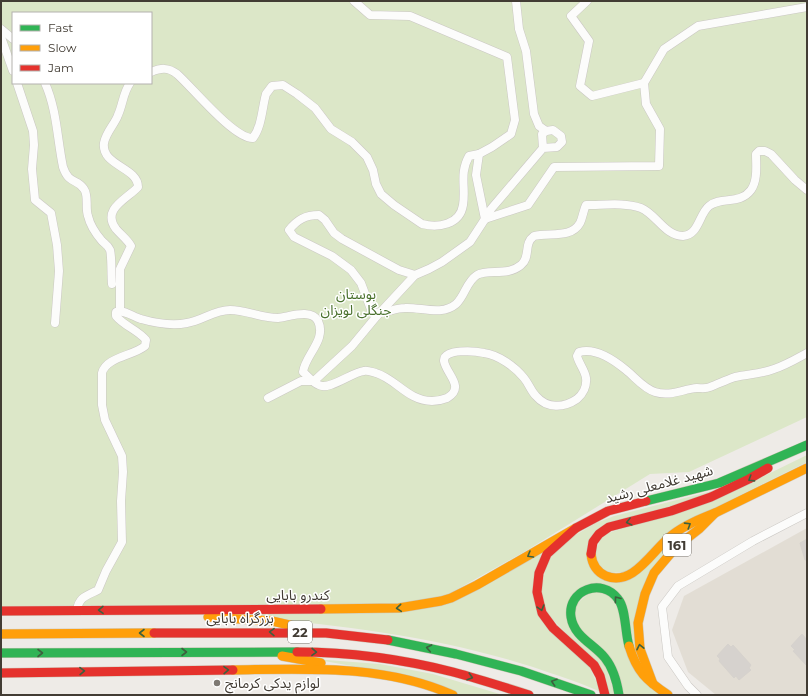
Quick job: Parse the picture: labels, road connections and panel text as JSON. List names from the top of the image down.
{
  "streets": {
    "main road": [
      "شهید غلامعلی رشید",
      "161",
      "کندرو بابایی",
      "بزرگراه بابایی",
      "22"
    ]
  },
  "crossings": [
    ["شهید غلامعلی رشید", "کندرو بابایی"]
  ],
  "one_way": ["شهید غلامعلی رشید"],
  "parks": ["بوستان جنگلی لویزان"],
  "places": ["لوازم یدکی کرمانج"],
  "legend": ["Fast", "Slow", "Jam"]
}
